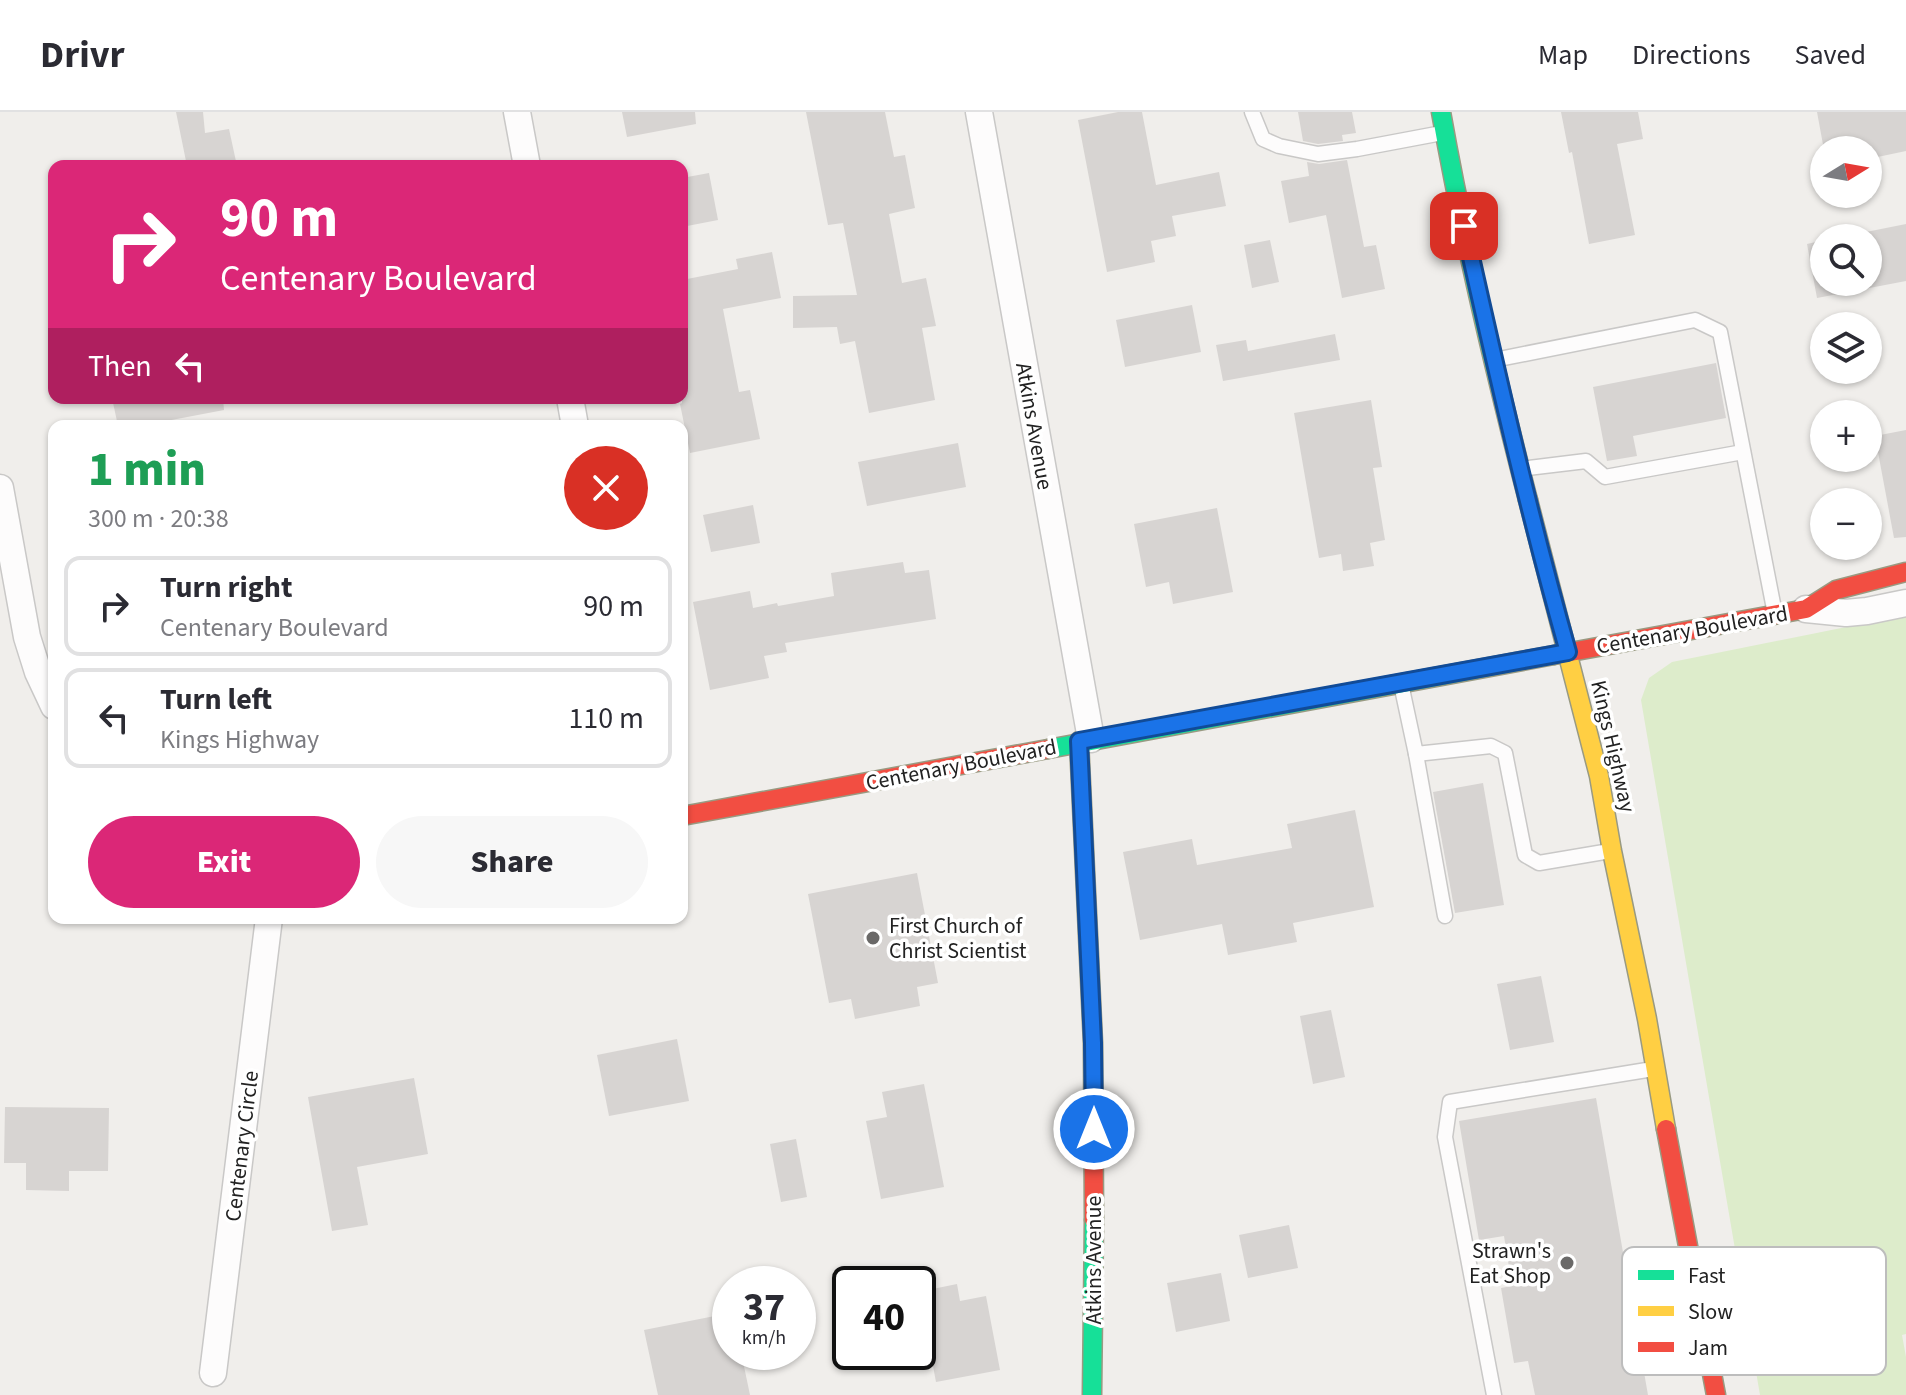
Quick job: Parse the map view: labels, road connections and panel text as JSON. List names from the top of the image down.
{
  "streets": {
    "street": [
      "Atkins Avenue",
      "Centenary Boulevard",
      "Kings Highway",
      "Centenary Circle"
    ]
  },
  "crossings": [
    ["Atkins Avenue", "Centenary Boulevard"],
    ["Centenary Boulevard", "Kings Highway"]
  ],
  "places": ["First Church of Christ Scientist", "Strawn's Eat Shop"],
  "legend": ["Fast", "Slow", "Jam"],
  "north": "right",
  "page": {
    "header": "Drivr",
    "nav": ["Map", "Directions", "Saved"],
    "map_buttons": ["+", "−"],
    "turn": ["90 m", "Centenary Boulevard"],
    "then": "Then",
    "heading": ["1 min", "300 m · 20:38"],
    "list": [
      {
        "name": "Turn right",
        "note": "Centenary Boulevard",
        "value": "90 m"
      },
      {
        "name": "Turn left",
        "note": "Kings Highway",
        "value": "110 m"
      }
    ],
    "buttons": ["Exit", "Share"],
    "speed": "37 km/h",
    "limit": "40"
  }
}
